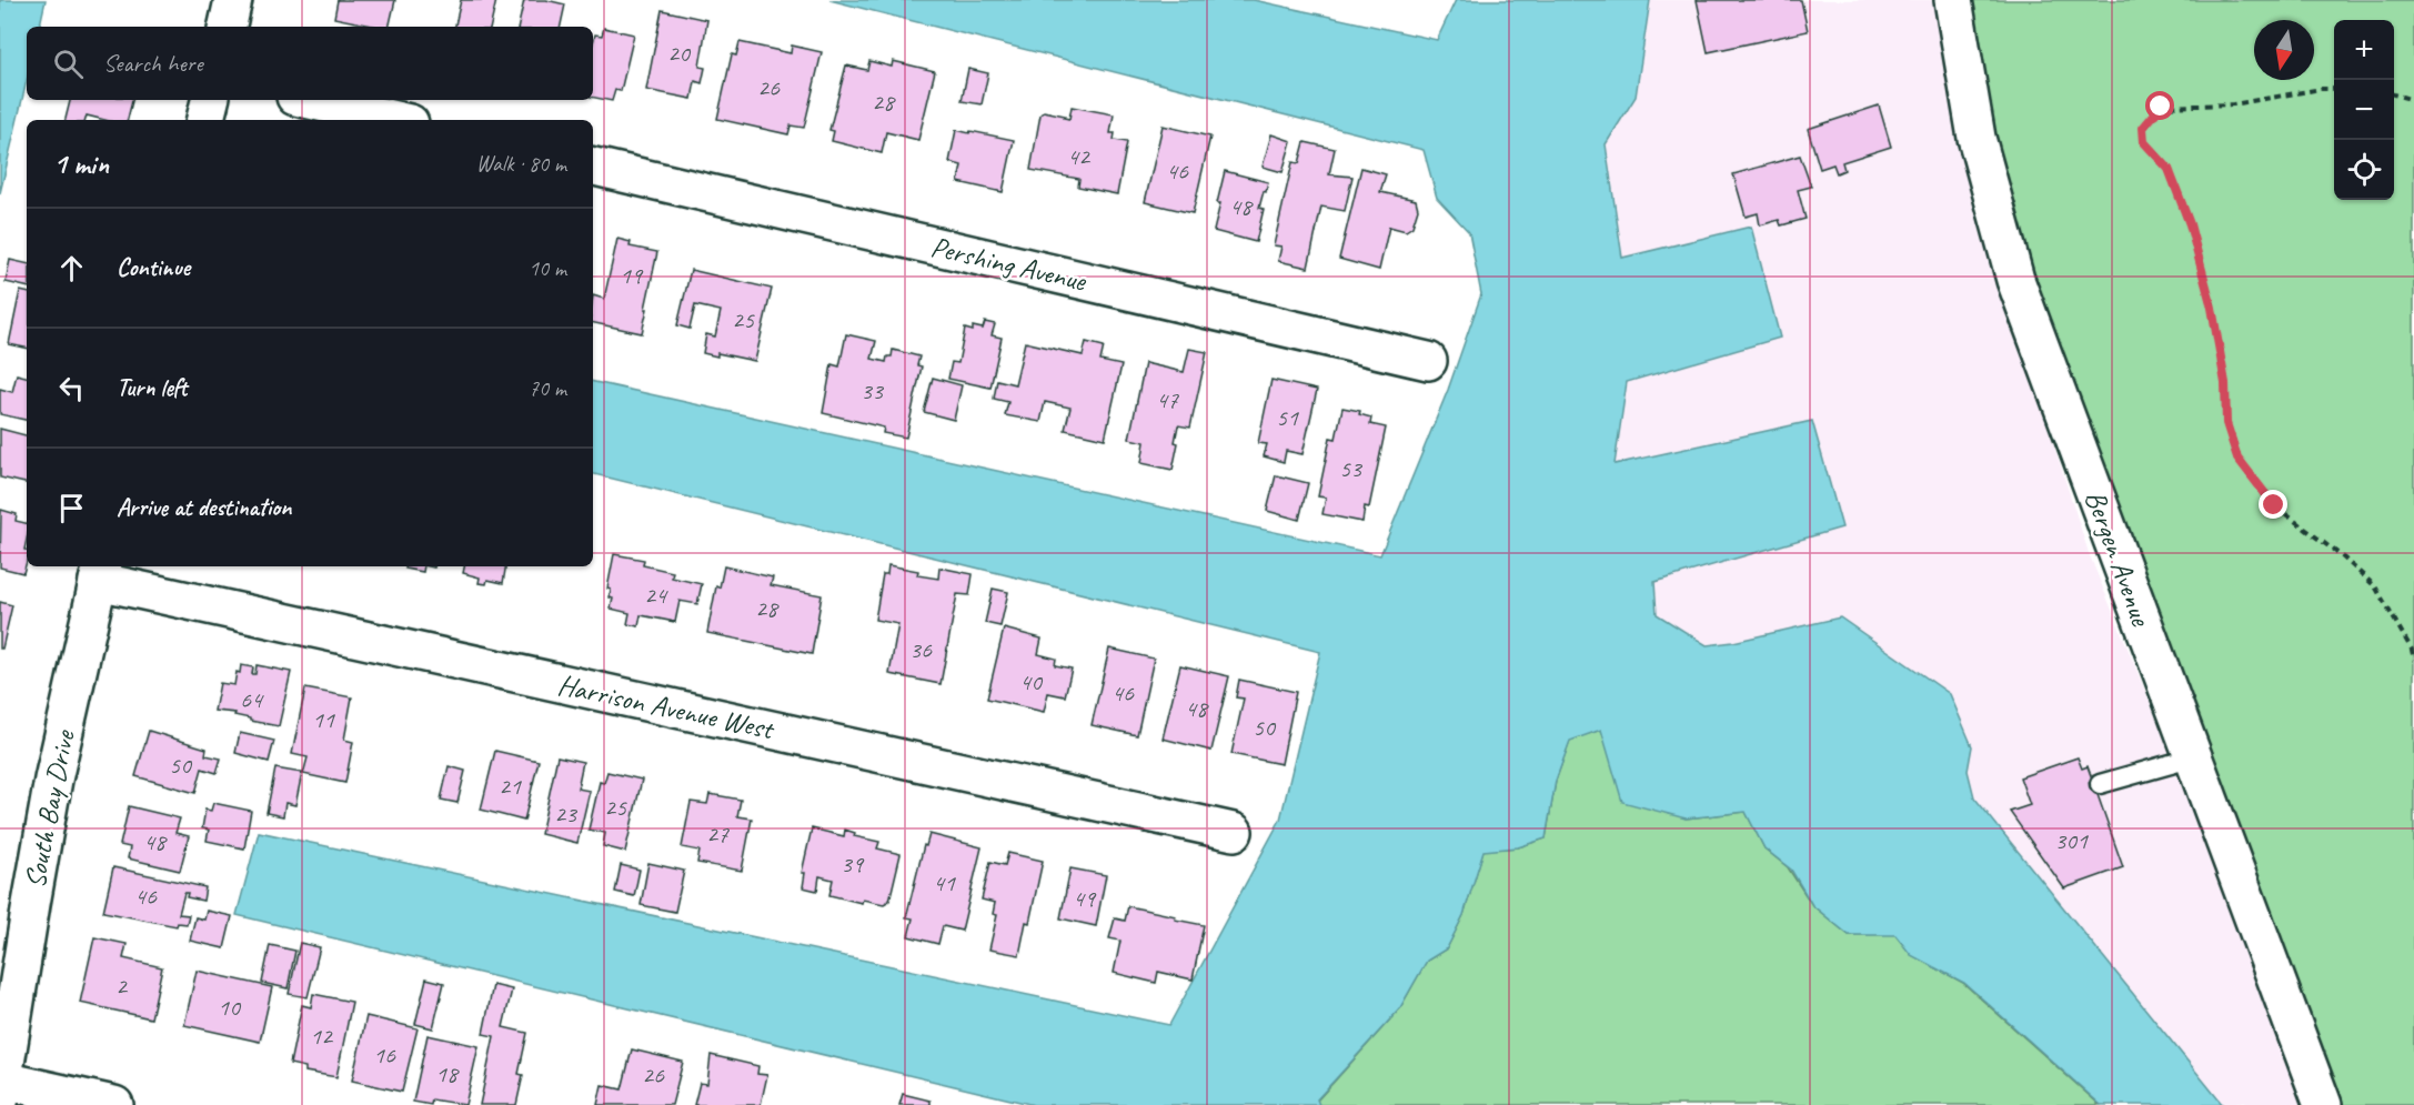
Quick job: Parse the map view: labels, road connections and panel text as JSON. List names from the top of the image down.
{
  "streets": {
    "street": [
      "Pershing Avenue",
      "Bergen Avenue",
      "Harrison Avenue West",
      "South Bay Drive"
    ]
  },
  "crossings": [
    ["Harrison Avenue West", "South Bay Drive"]
  ],
  "house_numbers": [
    "20",
    "26",
    "28",
    "42",
    "46",
    "48",
    "19",
    "25",
    "33",
    "47",
    "51",
    "53",
    "24",
    "28",
    "36",
    "40",
    "46",
    "64",
    "48",
    "11",
    "50",
    "50",
    "21",
    "25",
    "23",
    "27",
    "301",
    "48",
    "39",
    "41",
    "46",
    "49",
    "2",
    "10",
    "12",
    "16",
    "18",
    "26"
  ],
  "north": "bottom",
  "page": {
    "map_buttons": ["+", "−"],
    "search": "Search here",
    "heading": ["1 min", "Walk · 80 m"],
    "list": [
      ["Continue", "10 m"],
      ["Turn left", "70 m"],
      "Arrive at destination"
    ]
  }
}
